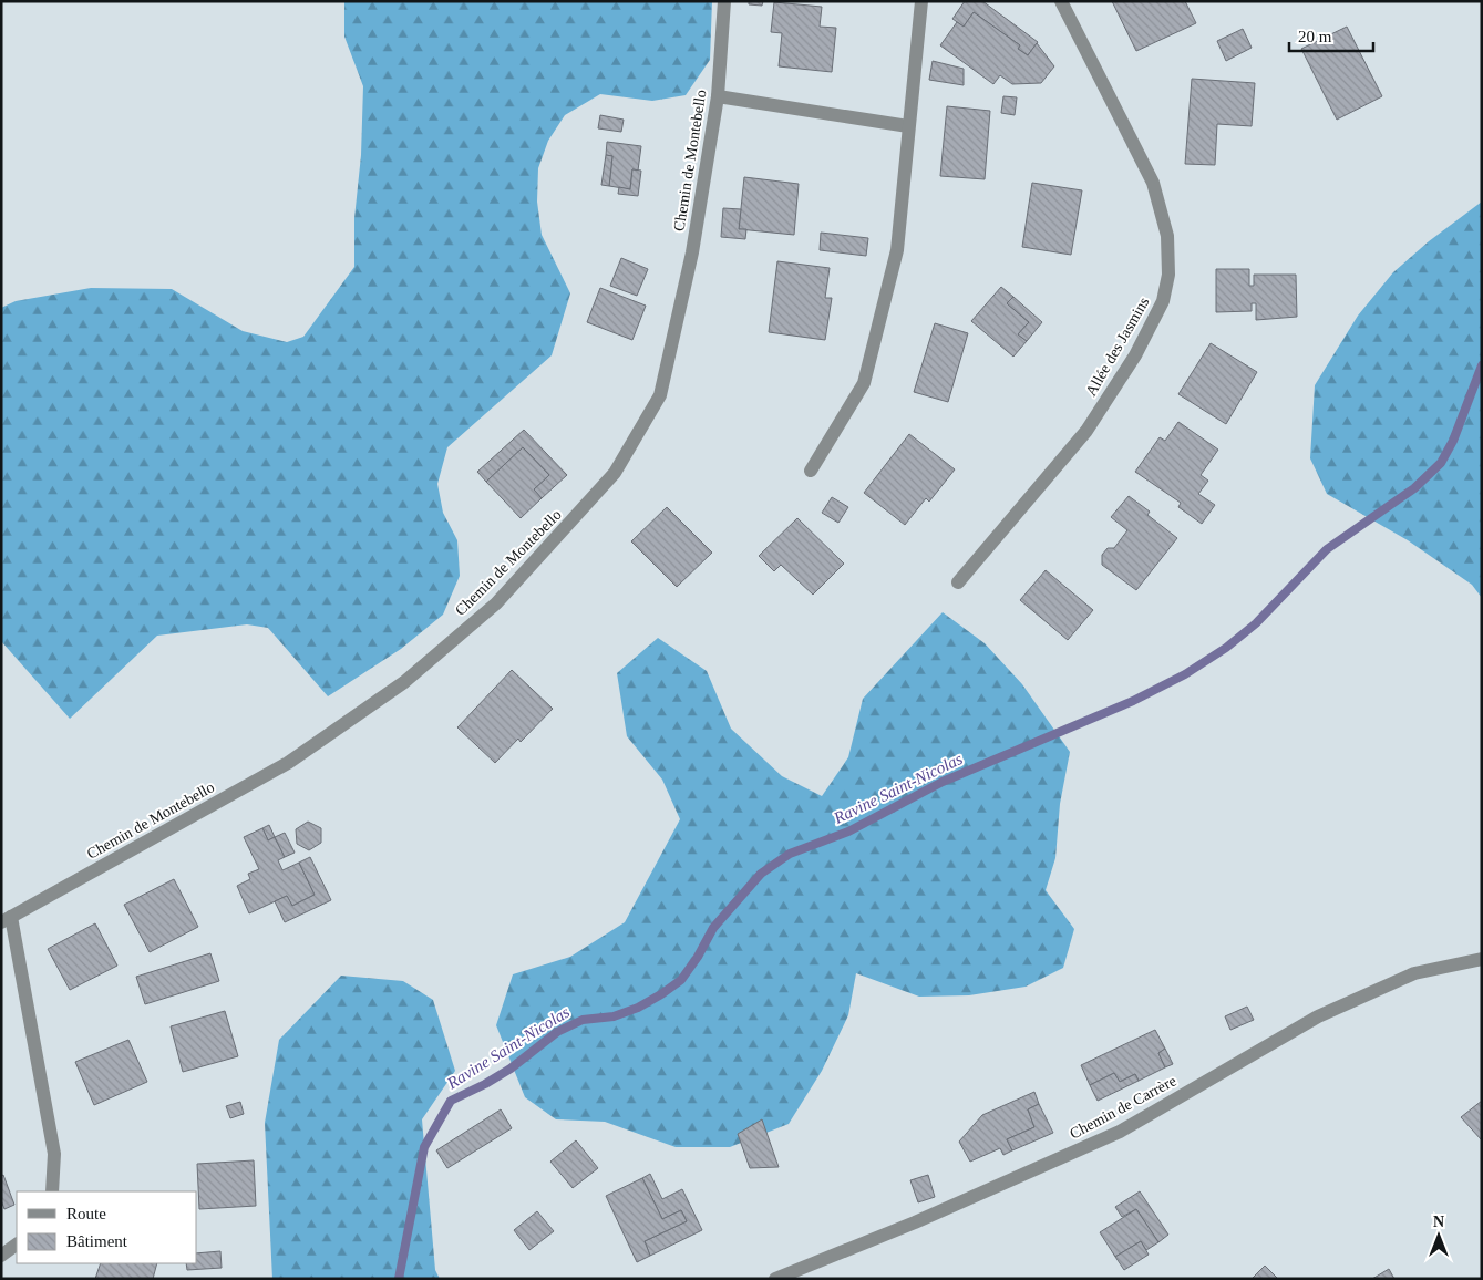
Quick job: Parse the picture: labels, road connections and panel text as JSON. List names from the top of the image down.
{
  "streets": {
    "street": ["Chemin de Montebello", "Allée des Jasmins", "Chemin de Carrère"]
  },
  "water": ["Ravine Saint-Nicolas"],
  "legend": ["Route", "Bâtiment"],
  "scale_bar": "20 m",
  "north": "top"
}
